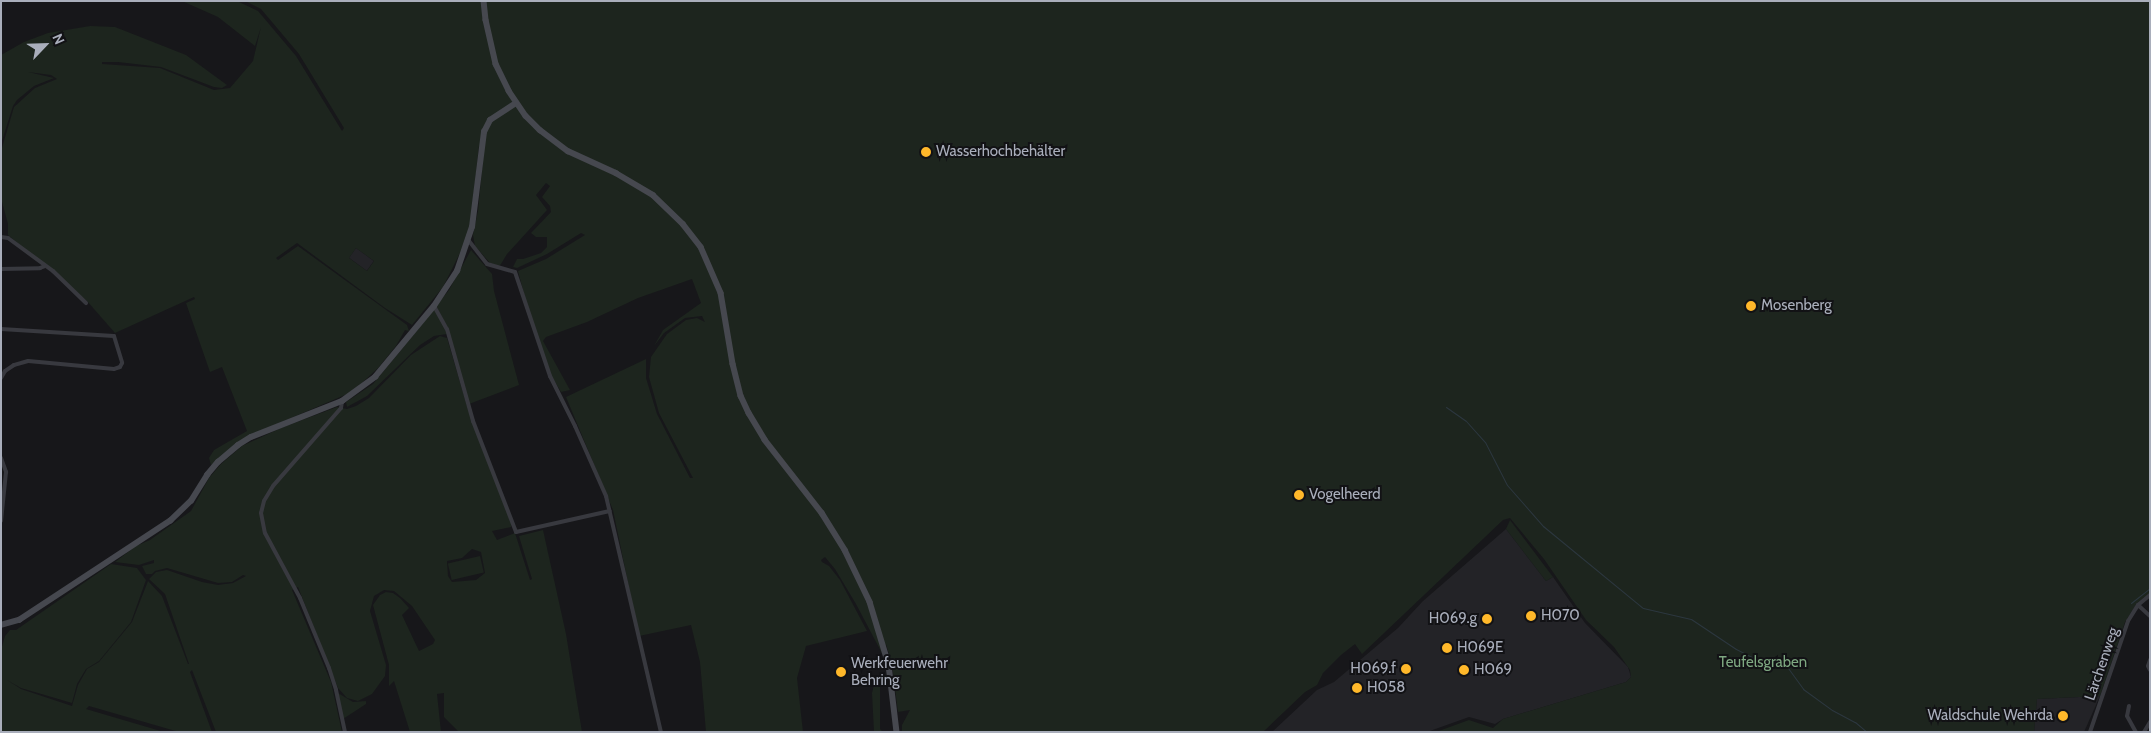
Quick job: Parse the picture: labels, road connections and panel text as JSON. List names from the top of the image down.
{
  "streets": {
    "street": ["Lärchenweg"]
  },
  "parks": ["Teufelsgraben"],
  "places": [
    "Wasserhochbehälter",
    "Mosenberg",
    "Vogelheerd",
    "H070",
    "H069.g",
    "H069E",
    "H069.f",
    "H069",
    "Werkfeuerwehr Behring",
    "H058",
    "Waldschule Wehrda"
  ],
  "north": "top right"
}
